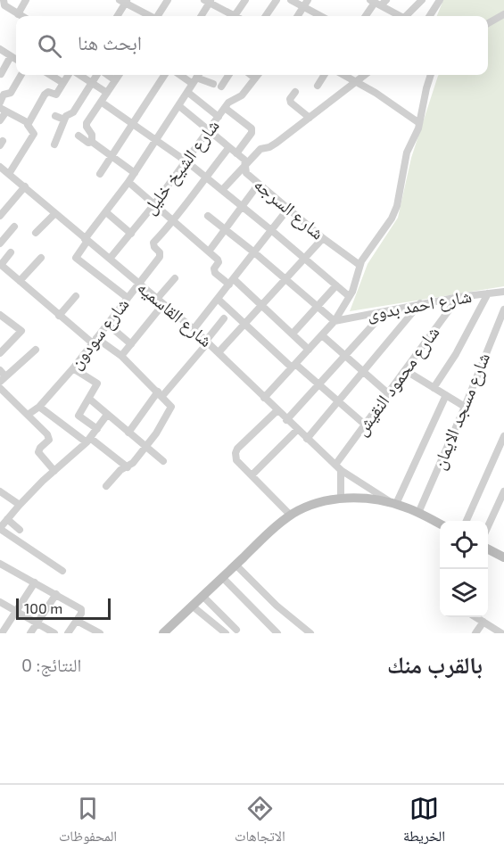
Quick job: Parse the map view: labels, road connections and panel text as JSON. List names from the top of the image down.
{
  "streets": {
    "street": [
      "شارع الشيخ خليل",
      "شارع السرجه",
      "شارع احمد بدوى",
      "شارع القاسميه",
      "شارع سودون",
      "شارع محمود النقيش",
      "شارع مسجد الايمان"
    ]
  },
  "crossings": [
    ["شارع الشيخ خليل", "شارع السرجه"],
    ["شارع الشيخ خليل", "شارع القاسميه"],
    ["شارع السرجه", "شارع سودون"],
    ["شارع احمد بدوى", "شارع محمود النقيش"],
    ["شارع القاسميه", "شارع سودون"],
    ["شارع القاسميه", "شارع محمود النقيش"]
  ],
  "scale_bar": "100 m",
  "page": {
    "search": "ابحث هنا",
    "scale": "100 m",
    "heading": ["بالقرب منك", "النتائج: 0"],
    "nav": ["الخريطة", "الاتجاهات", "المحفوظات"]
  }
}
